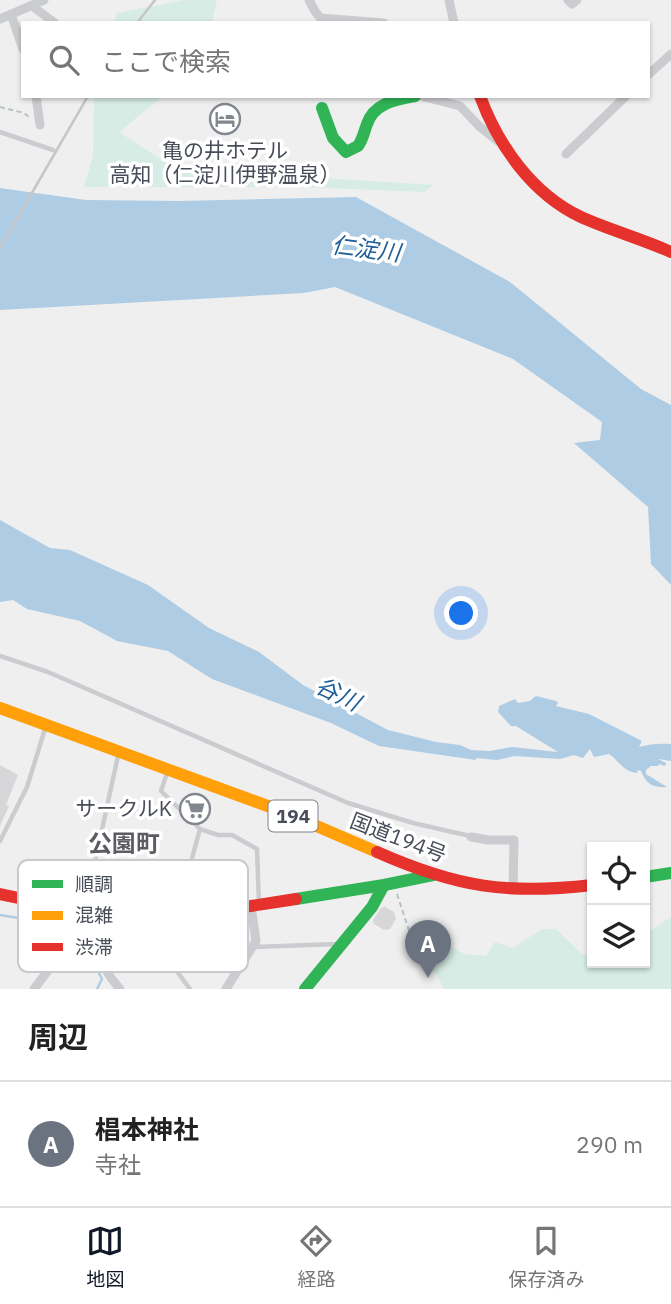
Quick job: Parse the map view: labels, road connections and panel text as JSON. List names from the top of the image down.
{
  "streets": {
    "main road": ["194", "国道194号"]
  },
  "districts": ["公園町"],
  "water": ["仁淀川", "谷川"],
  "places": {
    "hotel": ["亀の井ホテル 高知（仁淀川伊野温泉）"],
    "supermarket": ["サークルK"]
  },
  "legend": ["順調", "混雑", "渋滞"],
  "page": {
    "search": "ここで検索",
    "pins": "A",
    "heading": "周辺",
    "list": [
      {
        "mark": "A",
        "name": "椙本神社",
        "note": "寺社",
        "value": "290 m"
      }
    ],
    "nav": ["地図", "経路", "保存済み"]
  }
}
